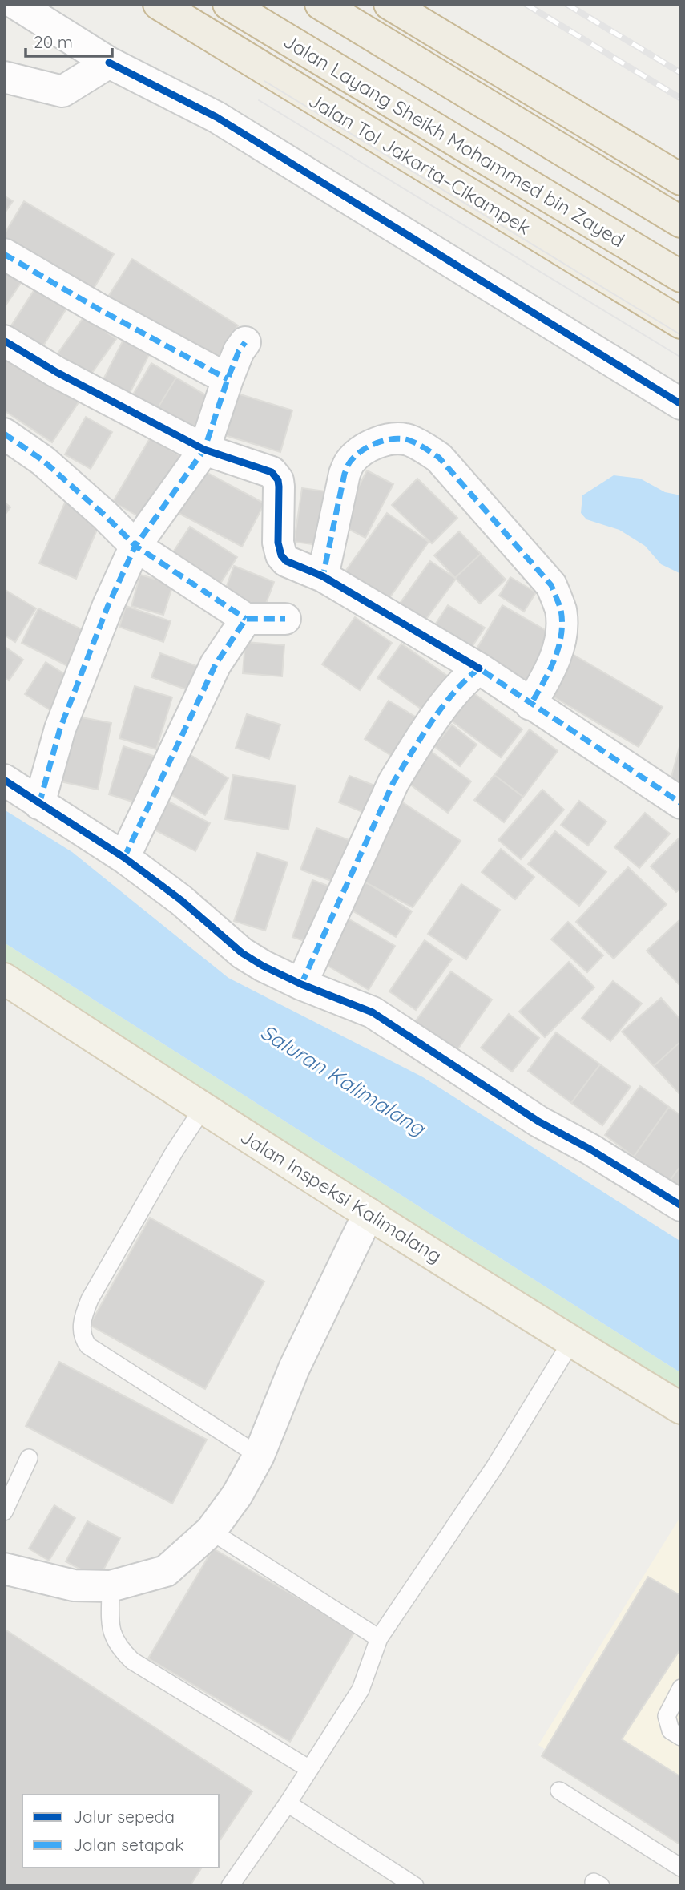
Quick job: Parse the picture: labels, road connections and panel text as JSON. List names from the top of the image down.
{
  "streets": {
    "highway": ["Jalan Layang Sheikh Mohammed bin Zayed", "Jalan Tol Jakarta–Cikampek"],
    "main road": ["Jalan Inspeksi Kalimalang"]
  },
  "water": ["Saluran Kalimalang"],
  "legend": ["Jalur sepeda", "Jalan setapak"],
  "scale_bar": "20 m"
}
